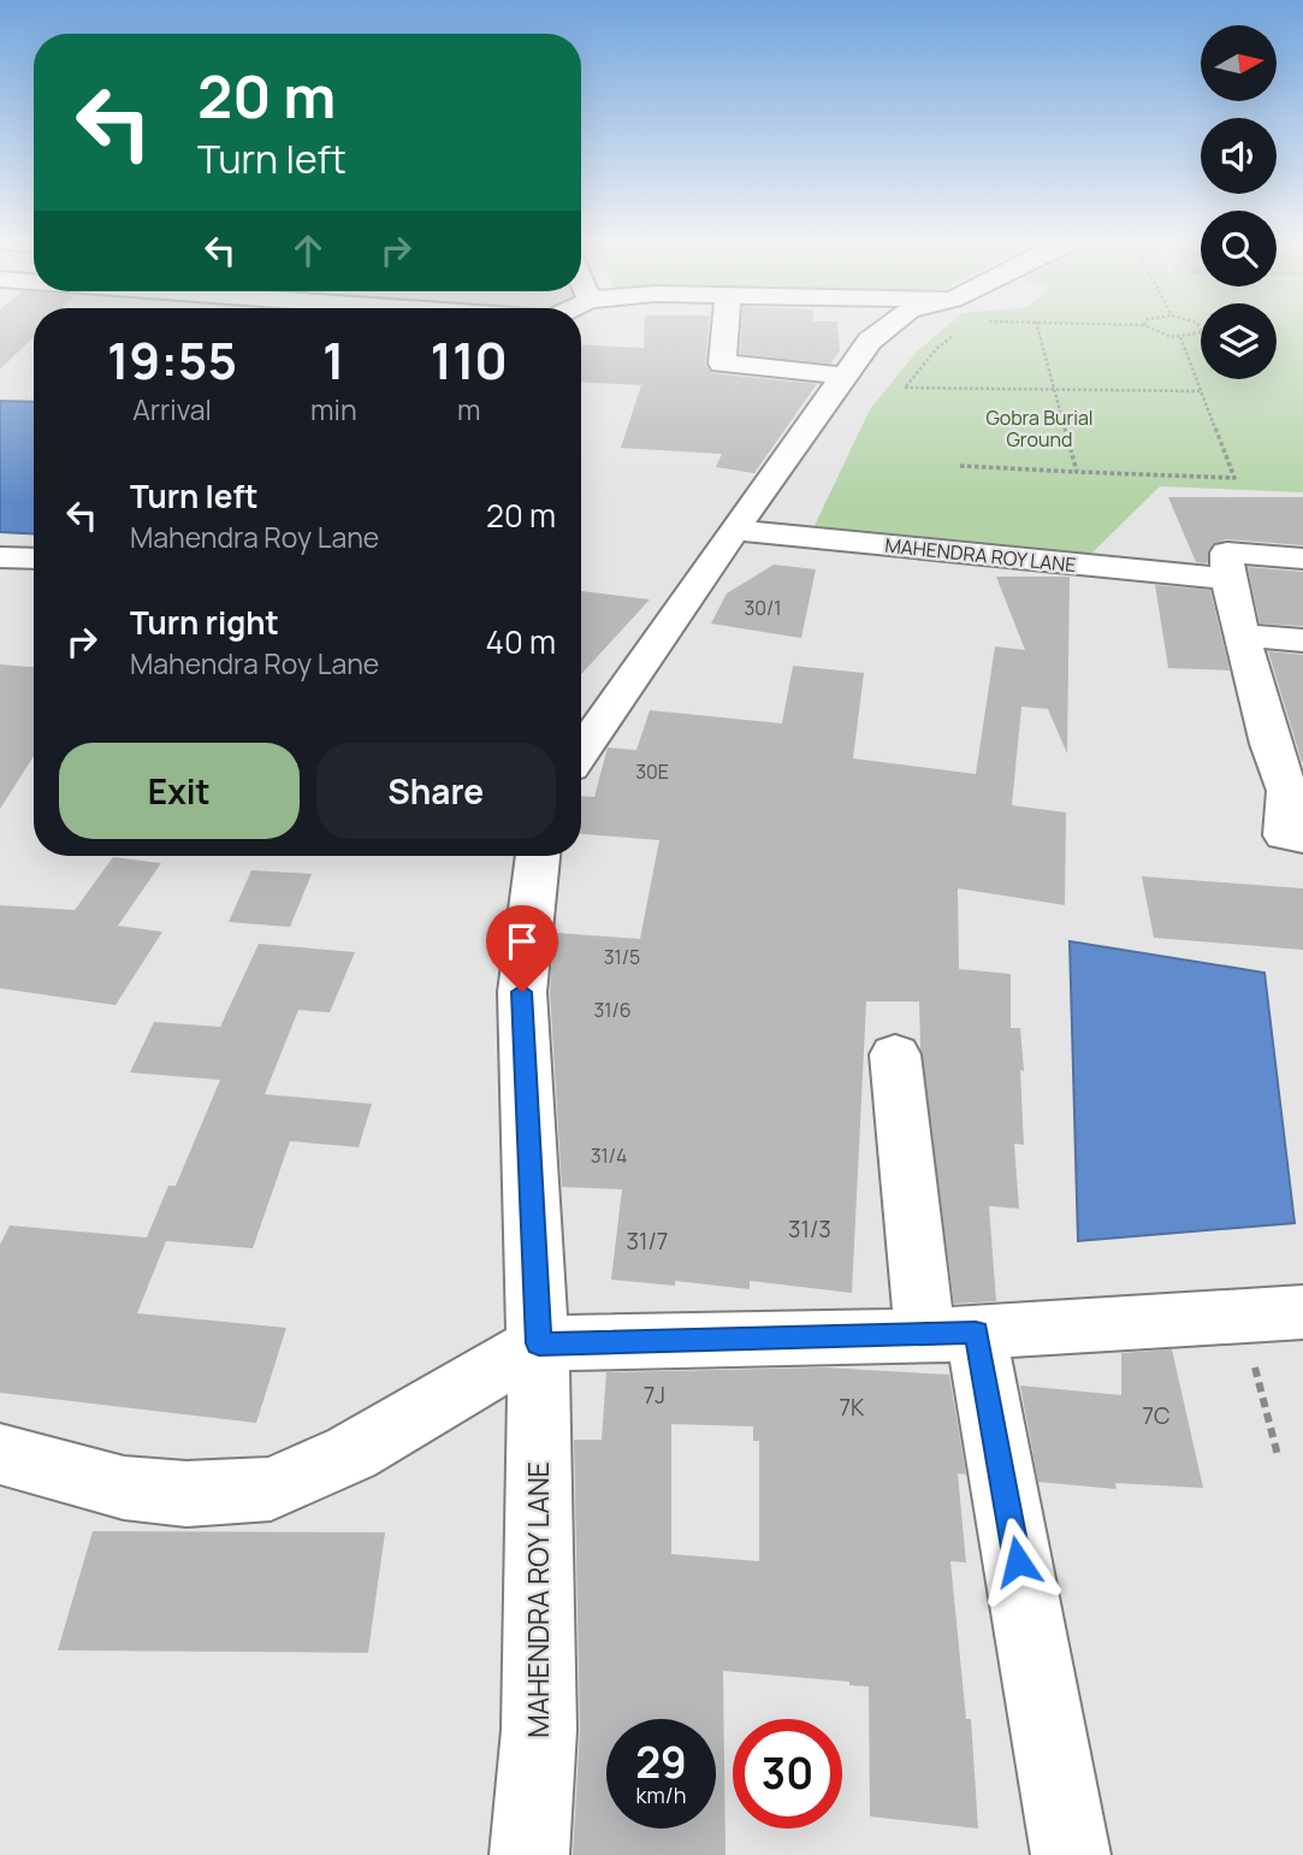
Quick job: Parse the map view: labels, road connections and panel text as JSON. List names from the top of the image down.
{
  "streets": {
    "street": ["MAHENDRA ROY LANE"]
  },
  "parks": ["Gobra Burial Ground"],
  "house_numbers": [
    "30/1",
    "30E",
    "31/5",
    "31/6",
    "31/4",
    "31/3",
    "31/7",
    "7J",
    "7K",
    "7C"
  ],
  "north": "right",
  "page": {
    "turn": ["20 m", "Turn left"],
    "eta": [
      "19:55",
      "Arrival",
      "1",
      "min",
      "110",
      "m"
    ],
    "list": [
      {
        "name": "Turn left",
        "note": "Mahendra Roy Lane",
        "value": "20 m"
      },
      {
        "name": "Turn right",
        "note": "Mahendra Roy Lane",
        "value": "40 m"
      }
    ],
    "buttons": ["Exit", "Share"],
    "speed": "29 km/h",
    "limit": "30"
  }
}
